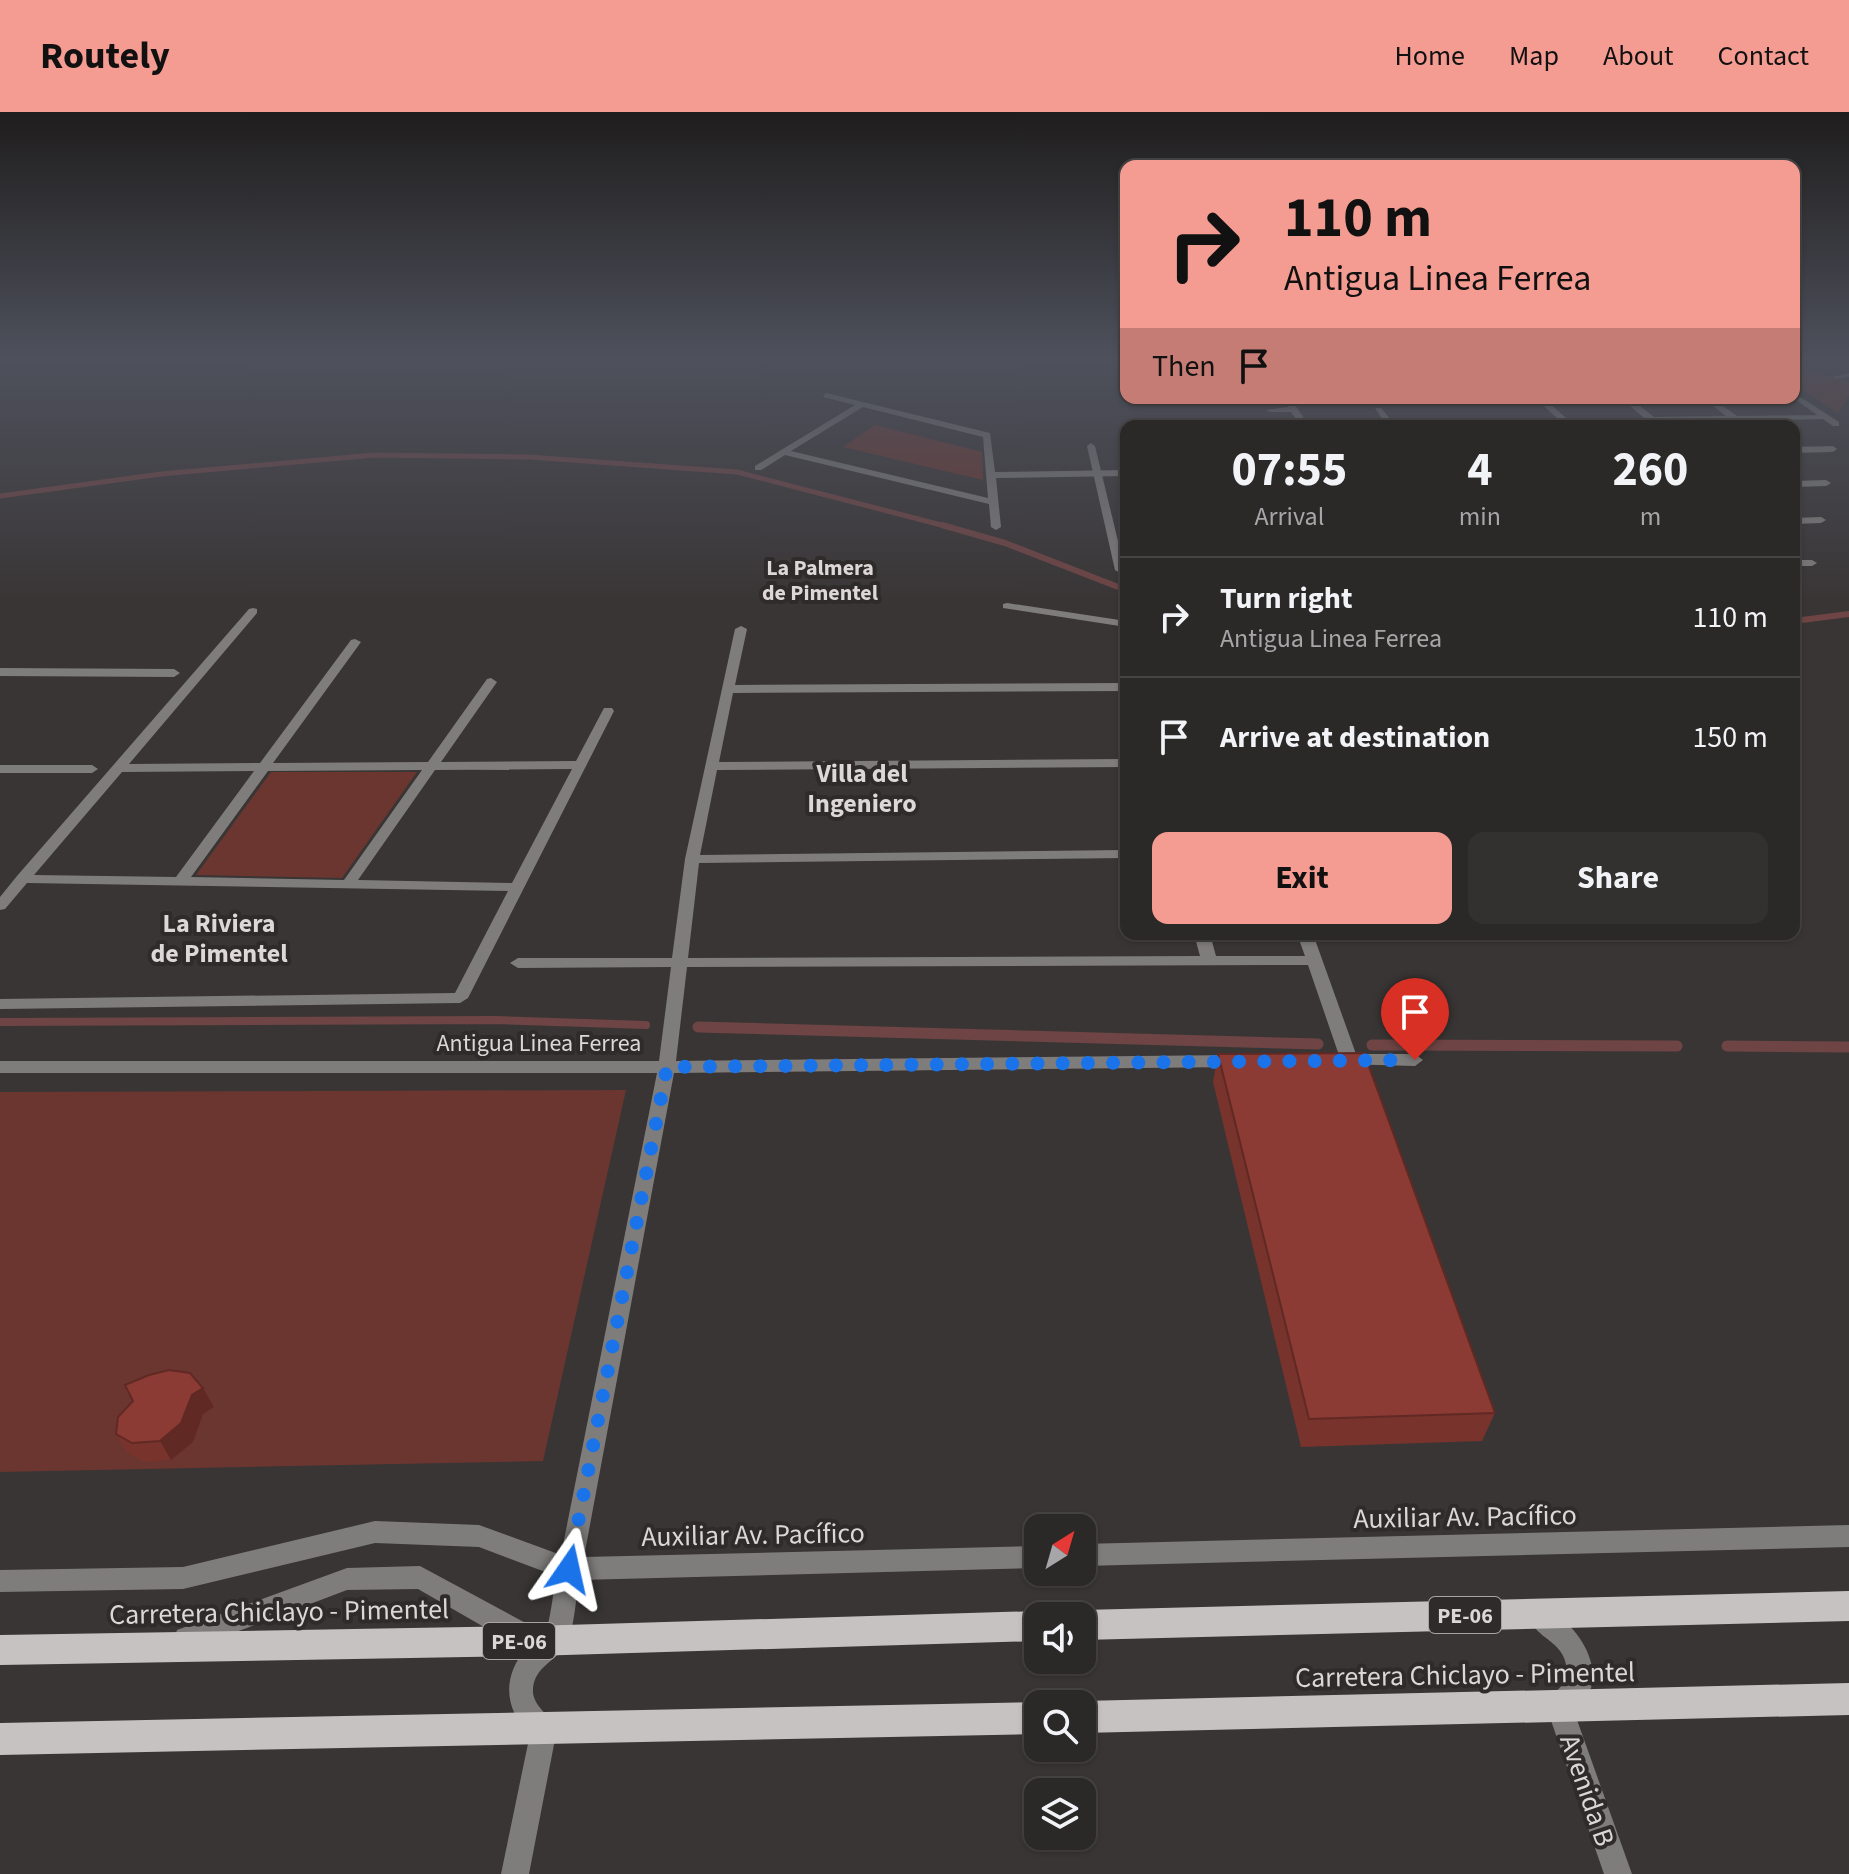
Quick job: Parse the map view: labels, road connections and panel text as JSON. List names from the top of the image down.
{
  "streets": {
    "main road": ["Carretera Chiclayo - Pimentel", "PE-06"],
    "street": ["Antigua Linea Ferrea", "Auxiliar Av. Pacífico", "Avenida B"]
  },
  "crossings": [
    ["Carretera Chiclayo - Pimentel", "Avenida B"]
  ],
  "districts": ["La Palmera de Pimentel", "Villa del Ingeniero", "La Riviera de Pimentel"],
  "north": "top right",
  "page": {
    "header": "Routely",
    "nav": [
      "Home",
      "Map",
      "About",
      "Contact"
    ],
    "turn": ["110 m", "Antigua Linea Ferrea"],
    "then": "Then",
    "eta": [
      "07:55",
      "Arrival",
      "4",
      "min",
      "260",
      "m"
    ],
    "list": [
      {
        "name": "Turn right",
        "note": "Antigua Linea Ferrea",
        "value": "110 m"
      },
      {
        "name": "Arrive at destination",
        "value": "150 m"
      }
    ],
    "buttons": ["Exit", "Share"]
  }
}
